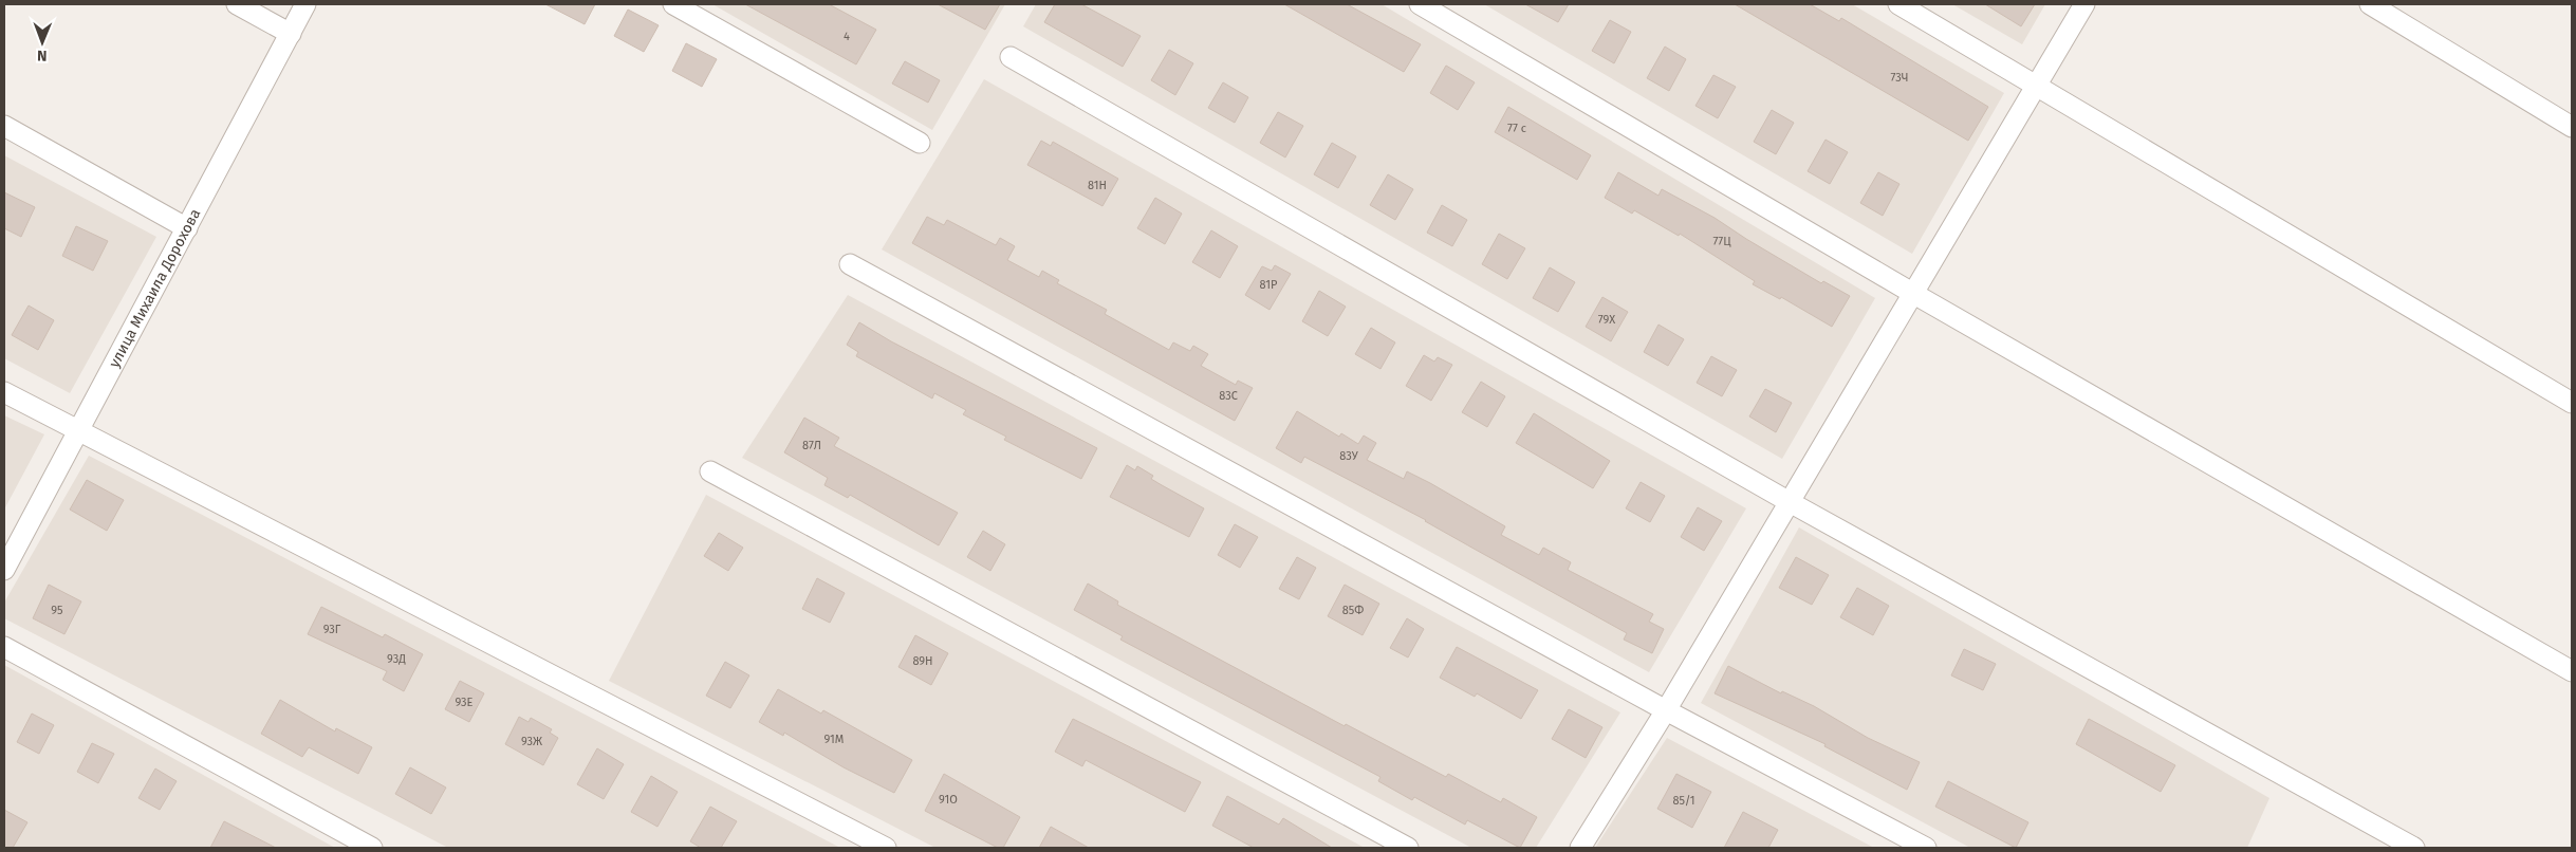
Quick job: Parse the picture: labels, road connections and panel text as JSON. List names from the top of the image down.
{
  "streets": {
    "street": ["улица Михаила Дорохова"]
  },
  "house_numbers": [
    "4",
    "73Ч",
    "77 с",
    "81Н",
    "77Ц",
    "81Р",
    "79Х",
    "83С",
    "87Л",
    "83У",
    "95",
    "85Ф",
    "93Г",
    "93Д",
    "89Н",
    "93Е",
    "91М",
    "93Ж",
    "91О",
    "85/1"
  ],
  "north": "bottom"
}
